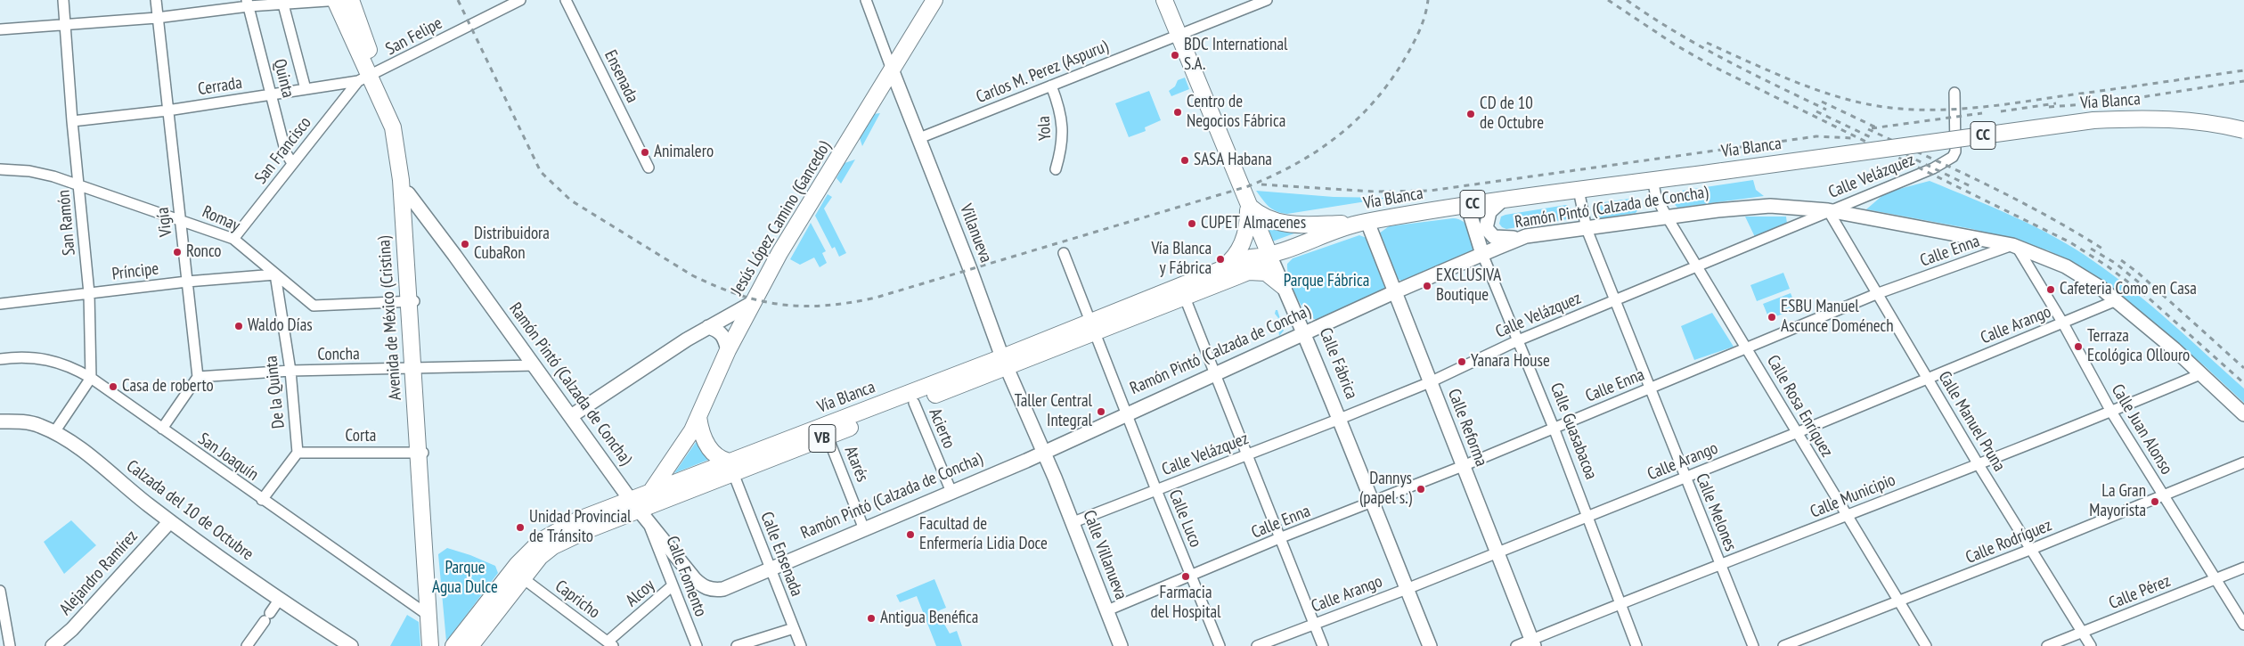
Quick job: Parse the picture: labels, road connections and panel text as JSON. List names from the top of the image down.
{
  "streets": {
    "main road": [
      "Vía Blanca",
      "CC",
      "Ramón Pintó (Calzada de Concha)",
      "Jesús López Camino (Gancedo)",
      "Villanueva",
      "Avenida de México (Cristina)",
      "Calle Fábrica",
      "Calle Reforma",
      "Calle Guasabacoa",
      "VB",
      "Calzada del 10 de Octubre",
      "Calle Villanueva",
      "Alejandro Ramírez"
    ],
    "street": [
      "San Felipe",
      "Carlos M. Perez (Aspuru)",
      "Ensenada",
      "Quinta",
      "Cerrada",
      "Yola",
      "San Francisco",
      "Calle Velázquez",
      "Romay",
      "Vigía",
      "San Ramón",
      "Calle Enna",
      "Príncipe",
      "Calle Arango",
      "Concha",
      "De la Quinta",
      "Calle Rosa Enríquez",
      "Calle Manuel Pruna",
      "Acierto",
      "Calle Juan Alonso",
      "Corta",
      "San Joaquín",
      "Atarés",
      "Calle Municipio",
      "Calle Melones",
      "Calle Luco",
      "Calle Rodríguez",
      "Calle Ensenada",
      "Calle Fomento",
      "Calle Pérez",
      "Alcoy",
      "Capricho"
    ]
  },
  "crossings": [
    ["San Felipe", "Cerrada"],
    ["San Felipe", "San Francisco"],
    ["San Felipe", "Avenida de México (Cristina)"],
    ["Carlos M. Perez (Aspuru)", "Yola"],
    ["Carlos M. Perez (Aspuru)", "Villanueva"],
    ["Carlos M. Perez (Aspuru)", "Calle Fábrica"],
    ["Quinta", "Cerrada"],
    ["Quinta", "San Francisco"],
    ["Cerrada", "San Francisco"],
    ["Cerrada", "Vigía"],
    ["Cerrada", "San Ramón"],
    ["Cerrada", "Avenida de México (Cristina)"],
    ["Vía Blanca", "Ramón Pintó (Calzada de Concha)"],
    ["Vía Blanca", "Villanueva"],
    ["Vía Blanca", "Calle Fábrica"],
    ["Vía Blanca", "Calle Rosa Enríquez"],
    ["Vía Blanca", "Calle Reforma"],
    ["Vía Blanca", "Acierto"],
    ["Vía Blanca", "Calle Guasabacoa"],
    ["Vía Blanca", "Atarés"],
    ["Vía Blanca", "Calle Melones"],
    ["Vía Blanca", "Calle Luco"],
    ["Vía Blanca", "Calle Ensenada"],
    ["Vía Blanca", "Calle Fomento"],
    ["Vía Blanca", "Capricho"],
    ["San Francisco", "Romay"],
    ["San Francisco", "Avenida de México (Cristina)"],
    ["Calle Velázquez", "Ramón Pintó (Calzada de Concha)"],
    ["Calle Velázquez", "Calle Fábrica"],
    ["Calle Velázquez", "Calle Rosa Enríquez"],
    ["Calle Velázquez", "Calle Manuel Pruna"],
    ["Calle Velázquez", "Calle Reforma"],
    ["Calle Velázquez", "Calle Guasabacoa"],
    ["Calle Velázquez", "Calle Melones"],
    ["Calle Velázquez", "Calle Luco"],
    ["Calle Velázquez", "Calle Villanueva"],
    ["Ramón Pintó (Calzada de Concha)", "Villanueva"],
    ["Ramón Pintó (Calzada de Concha)", "Calle Enna"],
    ["Ramón Pintó (Calzada de Concha)", "Avenida de México (Cristina)"],
    ["Ramón Pintó (Calzada de Concha)", "Calle Arango"],
    ["Ramón Pintó (Calzada de Concha)", "Concha"],
    ["Ramón Pintó (Calzada de Concha)", "Calle Fábrica"],
    ["Ramón Pintó (Calzada de Concha)", "Calle Rosa Enríquez"],
    ["Ramón Pintó (Calzada de Concha)", "Calle Manuel Pruna"],
    ["Ramón Pintó (Calzada de Concha)", "Calle Reforma"],
    ["Ramón Pintó (Calzada de Concha)", "Acierto"],
    ["Ramón Pintó (Calzada de Concha)", "Calle Juan Alonso"],
    ["Ramón Pintó (Calzada de Concha)", "Calle Guasabacoa"],
    ["Ramón Pintó (Calzada de Concha)", "Atarés"],
    ["Ramón Pintó (Calzada de Concha)", "Calle Municipio"],
    ["Ramón Pintó (Calzada de Concha)", "Calle Melones"],
    ["Ramón Pintó (Calzada de Concha)", "Calle Luco"],
    ["Ramón Pintó (Calzada de Concha)", "Calle Ensenada"],
    ["Ramón Pintó (Calzada de Concha)", "Calle Fomento"],
    ["Jesús López Camino (Gancedo)", "Villanueva"],
    ["Romay", "Vigía"],
    ["Romay", "San Ramón"],
    ["Romay", "Príncipe"],
    ["Romay", "Avenida de México (Cristina)"],
    ["Romay", "De la Quinta"],
    ["Vigía", "Príncipe"],
    ["Vigía", "Concha"],
    ["San Ramón", "Príncipe"],
    ["San Ramón", "San Joaquín"],
    ["Villanueva", "Calle Villanueva"],
    ["Calle Enna", "Calle Fábrica"],
    ["Calle Enna", "Calle Rosa Enríquez"],
    ["Calle Enna", "Calle Manuel Pruna"],
    ["Calle Enna", "Calle Reforma"],
    ["Calle Enna", "Calle Juan Alonso"],
    ["Calle Enna", "Calle Guasabacoa"],
    ["Calle Enna", "Calle Melones"],
    ["Calle Enna", "Calle Luco"],
    ["Calle Enna", "Calle Villanueva"],
    ["Príncipe", "De la Quinta"],
    ["Avenida de México (Cristina)", "Concha"],
    ["Avenida de México (Cristina)", "Corta"],
    ["Avenida de México (Cristina)", "San Joaquín"],
    ["Calle Arango", "Calle Fábrica"],
    ["Calle Arango", "Calle Rosa Enríquez"],
    ["Calle Arango", "Calle Manuel Pruna"],
    ["Calle Arango", "Calle Reforma"],
    ["Calle Arango", "Calle Juan Alonso"],
    ["Calle Arango", "Calle Guasabacoa"],
    ["Calle Arango", "Calle Melones"],
    ["Concha", "De la Quinta"],
    ["De la Quinta", "Corta"],
    ["Calle Rosa Enríquez", "Calle Municipio"],
    ["Calle Rosa Enríquez", "Calle Rodríguez"],
    ["Calle Manuel Pruna", "Calle Municipio"],
    ["Calle Manuel Pruna", "Calle Rodríguez"],
    ["Calle Manuel Pruna", "Calle Pérez"],
    ["Calle Reforma", "Calle Municipio"],
    ["Calle Juan Alonso", "Calle Municipio"],
    ["Calle Juan Alonso", "Calle Rodríguez"],
    ["Calle Juan Alonso", "Calle Pérez"],
    ["Calle Guasabacoa", "Calle Municipio"],
    ["Calle Municipio", "Calle Melones"],
    ["Calzada del 10 de Octubre", "Alejandro Ramírez"],
    ["Calle Fomento", "Alcoy"],
    ["Alcoy", "Capricho"]
  ],
  "parks": ["Parque Fábrica", "Parque Agua Dulce"],
  "places": [
    "BDC International S.A.",
    "Centro de Negocios Fábrica",
    "CD de 10 de Octubre",
    "Animalero",
    "SASA Habana",
    "CUPET Almacenes",
    "Distribuidora CubaRon",
    "Ronco",
    "Vía Blanca y Fábrica",
    "EXCLUSIVA Boutique",
    "Cafeteria Como en Casa",
    "ESBU Manuel Ascunce Doménech",
    "Waldo Días",
    "Terraza Ecológica Ollouro",
    "Yanara House",
    "Casa de roberto",
    "Taller Central Integral",
    "Dannys (papel s.)",
    "La Gran Mayorista",
    "Unidad Provincial de Tránsito",
    "Facultad de Enfermería Lidia Doce",
    "Farmacia del Hospital",
    "Antigua Benéfica"
  ]
}
